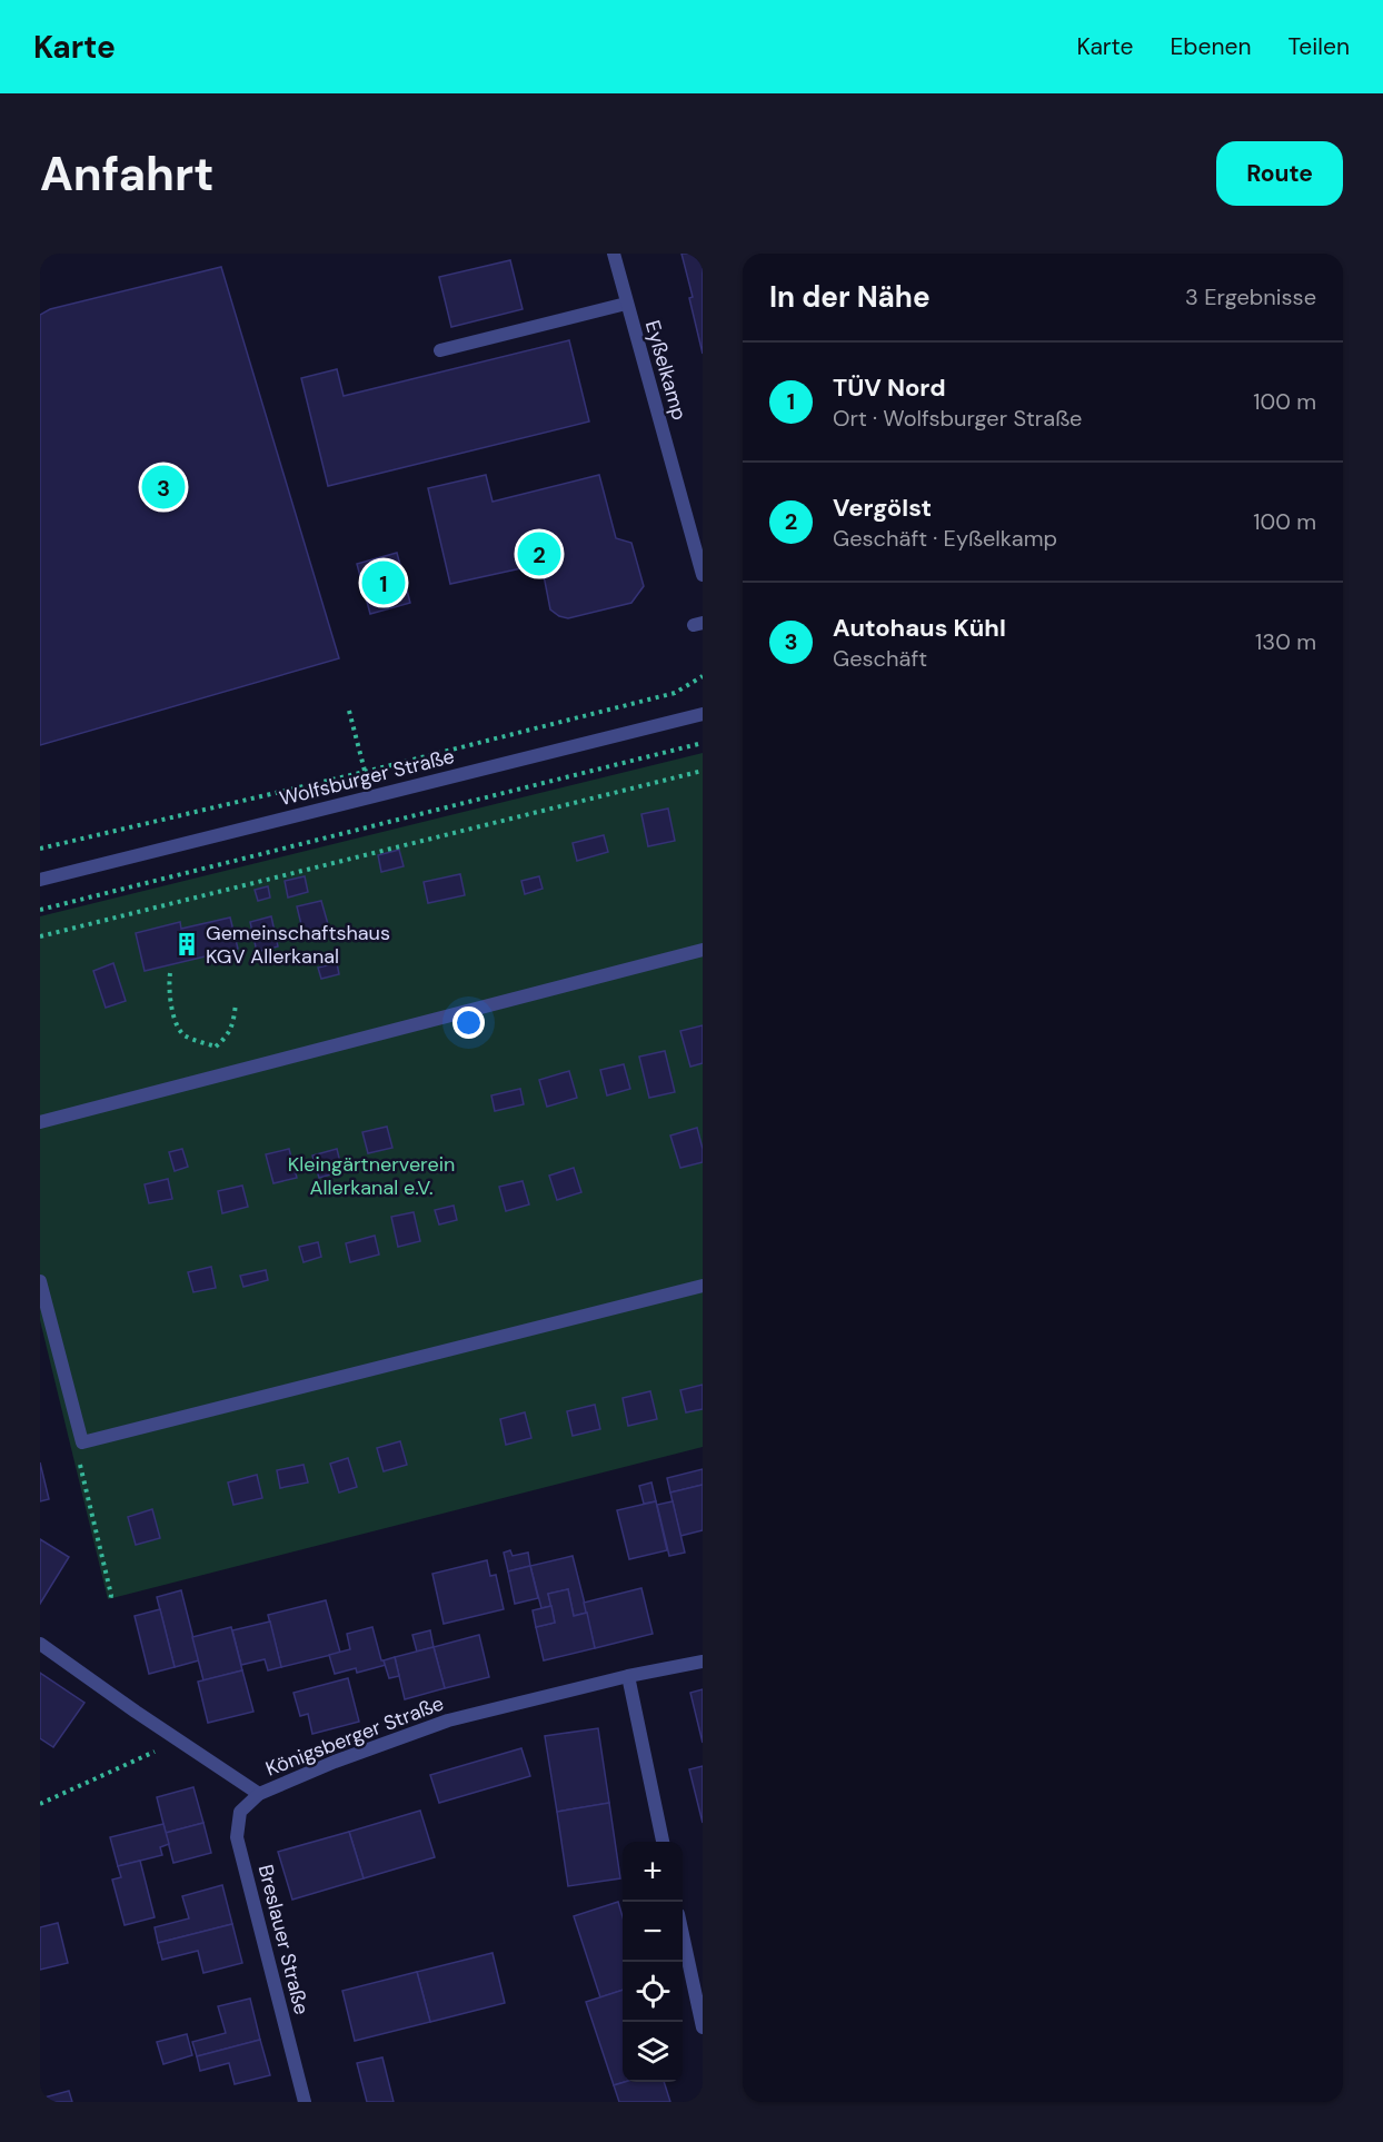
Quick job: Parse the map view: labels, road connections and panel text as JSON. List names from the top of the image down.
{
  "streets": {
    "street": [
      "Eyßelkamp",
      "Wolfsburger Straße",
      "Königsberger Straße",
      "Breslauer Straße"
    ]
  },
  "crossings": [
    ["Königsberger Straße", "Breslauer Straße"]
  ],
  "parks": ["Kleingärtnerverein Allerkanal e.V."],
  "places": {
    "building": ["Gemeinschaftshaus KGV Allerkanal"]
  },
  "page": {
    "header": "Karte",
    "nav": ["Karte", "Ebenen", "Teilen"],
    "buttons": "Route",
    "title": "Anfahrt",
    "heading": ["In der Nähe", "3 Ergebnisse"],
    "list": [
      {
        "mark": "1",
        "name": "TÜV Nord",
        "note": "Ort · Wolfsburger Straße",
        "value": "100 m"
      },
      {
        "mark": "2",
        "name": "Vergölst",
        "note": "Geschäft · Eyßelkamp",
        "value": "100 m"
      },
      {
        "mark": "3",
        "name": "Autohaus Kühl",
        "note": "Geschäft",
        "value": "130 m"
      }
    ],
    "pins": ["3", "2", "1"],
    "map_buttons": ["+", "−"]
  }
}
